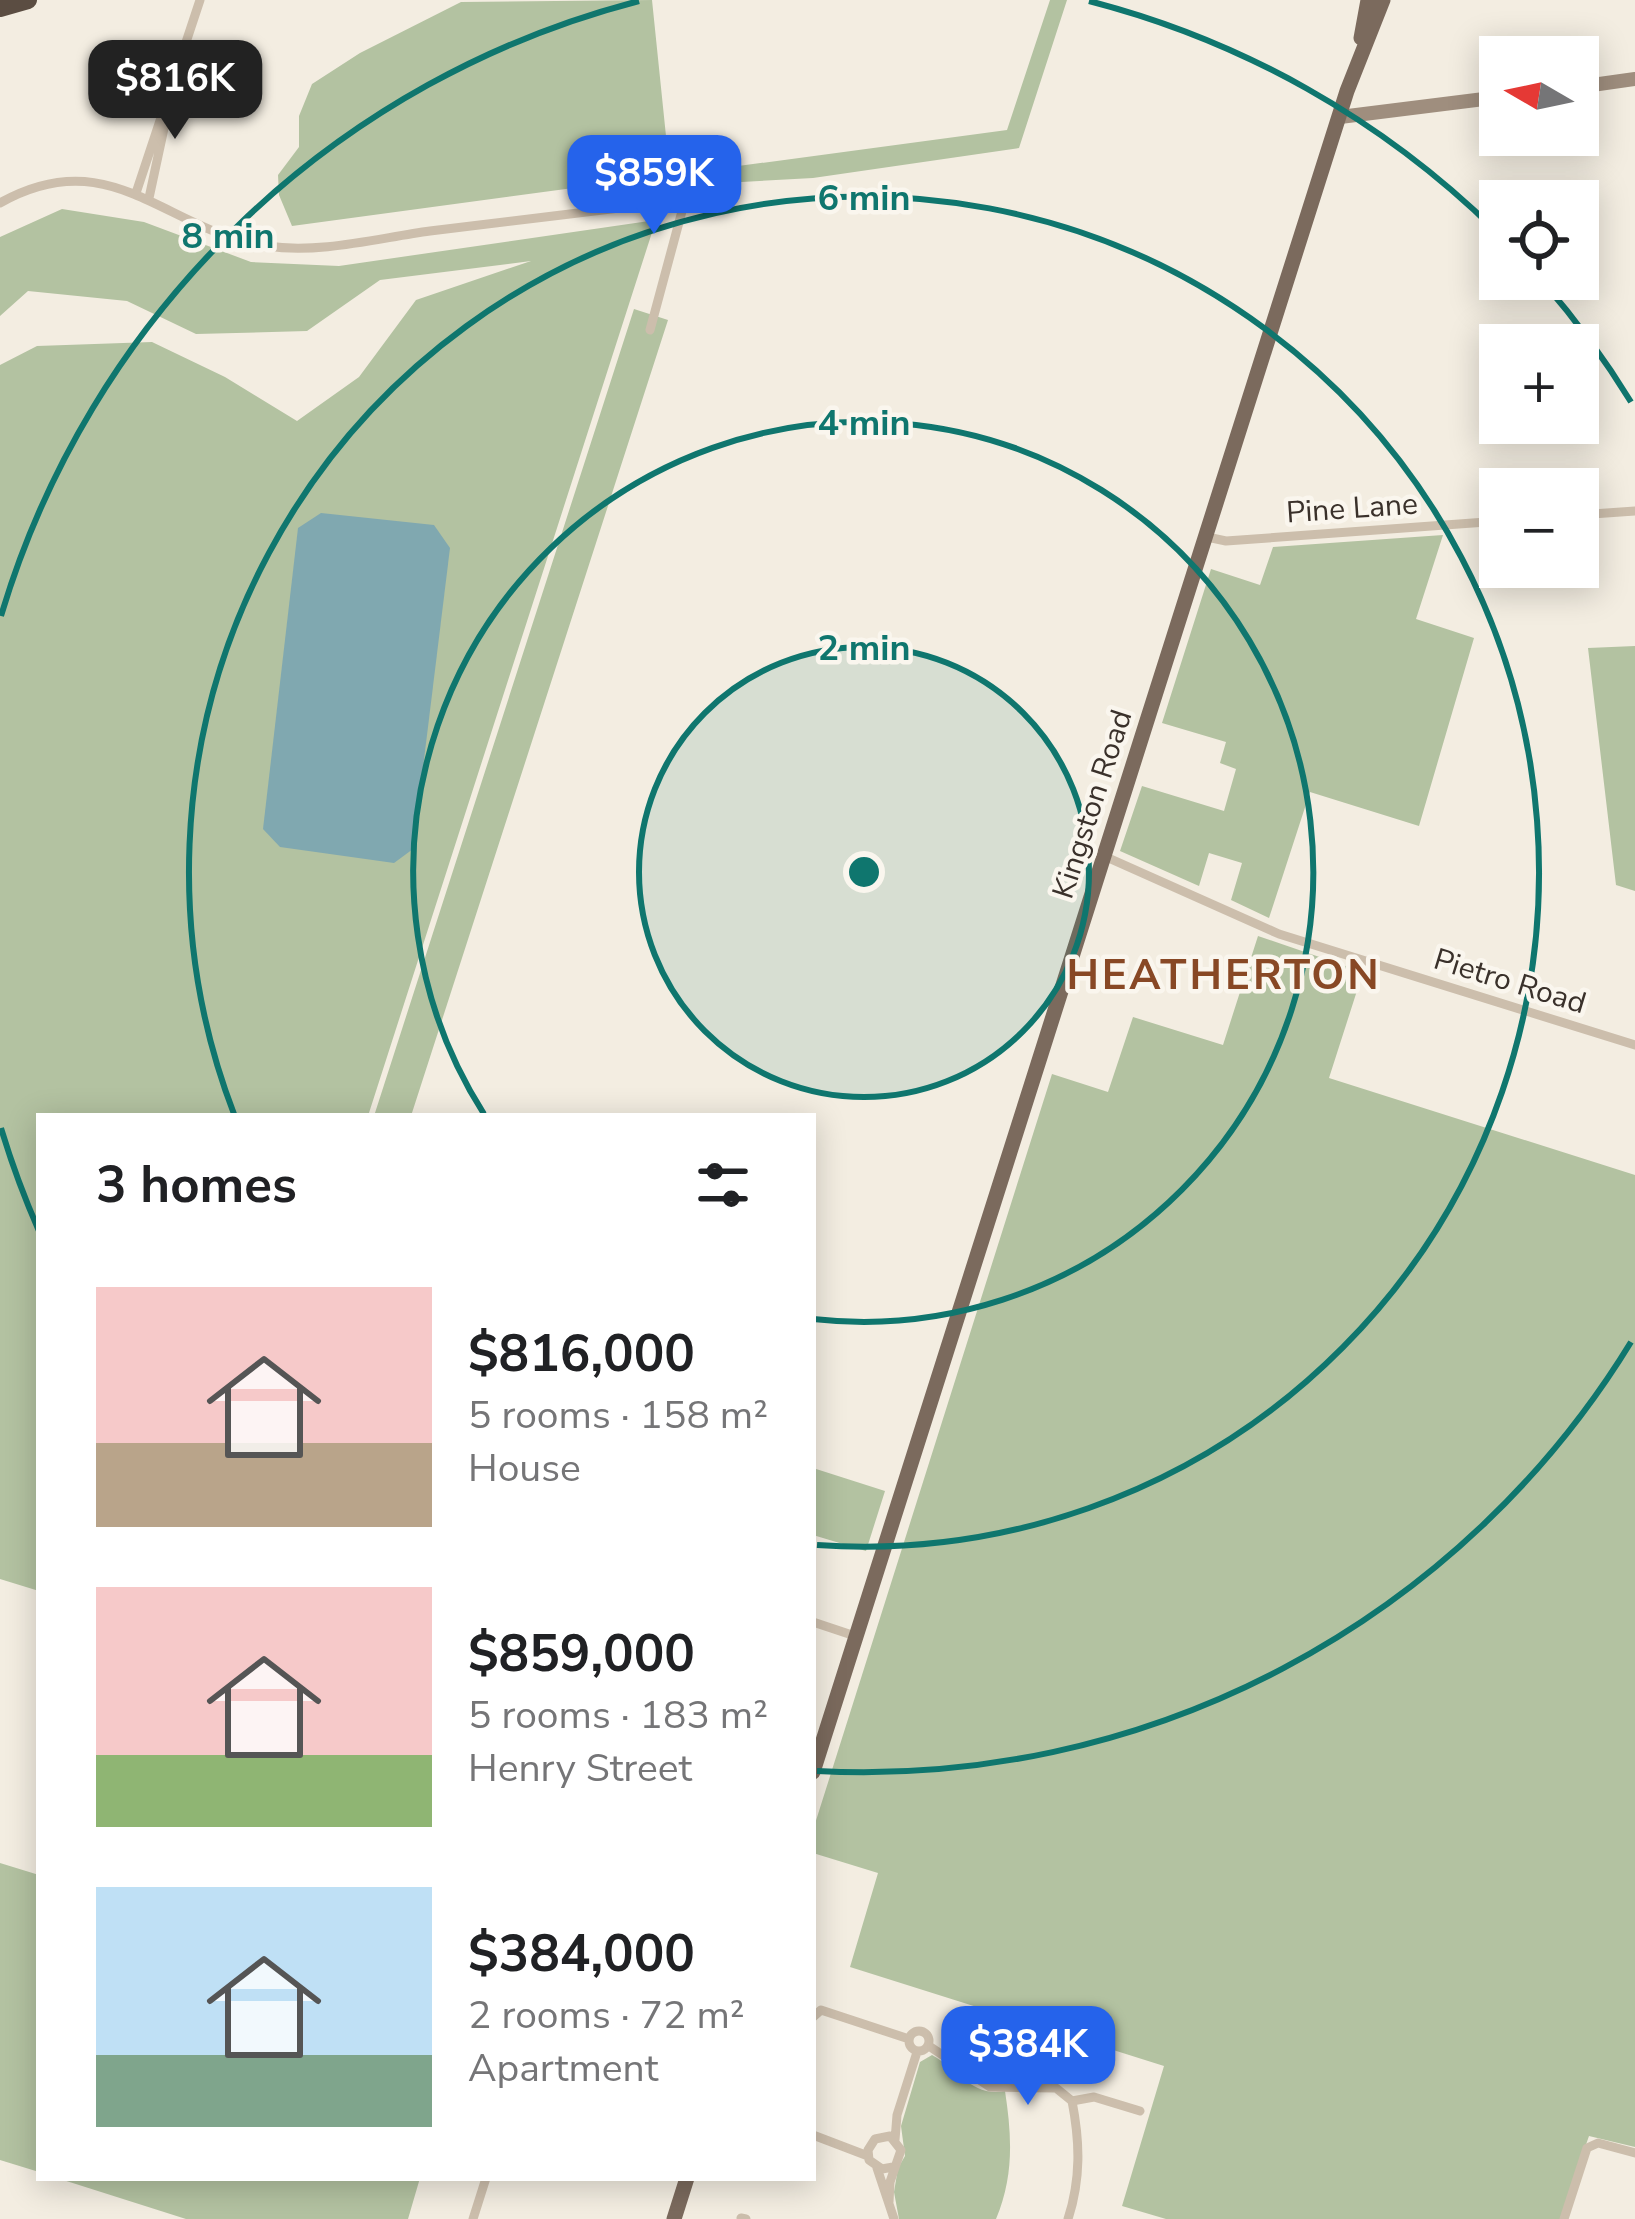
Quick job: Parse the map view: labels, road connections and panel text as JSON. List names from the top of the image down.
{
  "streets": {
    "main road": ["Kingston Road"],
    "street": ["Pine Lane", "Pietro Road"]
  },
  "crossings": [
    ["Pine Lane", "Kingston Road"],
    ["Kingston Road", "Pietro Road"]
  ],
  "districts": ["HEATHERTON"],
  "north": "left",
  "page": {
    "map_buttons": ["+", "−"],
    "price": ["$816K", "$859K", "$384K"],
    "heading": "3 homes",
    "list": [
      {
        "name": "$816,000",
        "note": "5 rooms · 158 m² · House"
      },
      {
        "name": "$859,000",
        "note": "5 rooms · 183 m² · Henry Street"
      },
      {
        "name": "$384,000",
        "note": "2 rooms · 72 m² · Apartment"
      }
    ]
  },
  "rings": [
    "6 min",
    "8 min",
    "4 min",
    "2 min"
  ]
}
